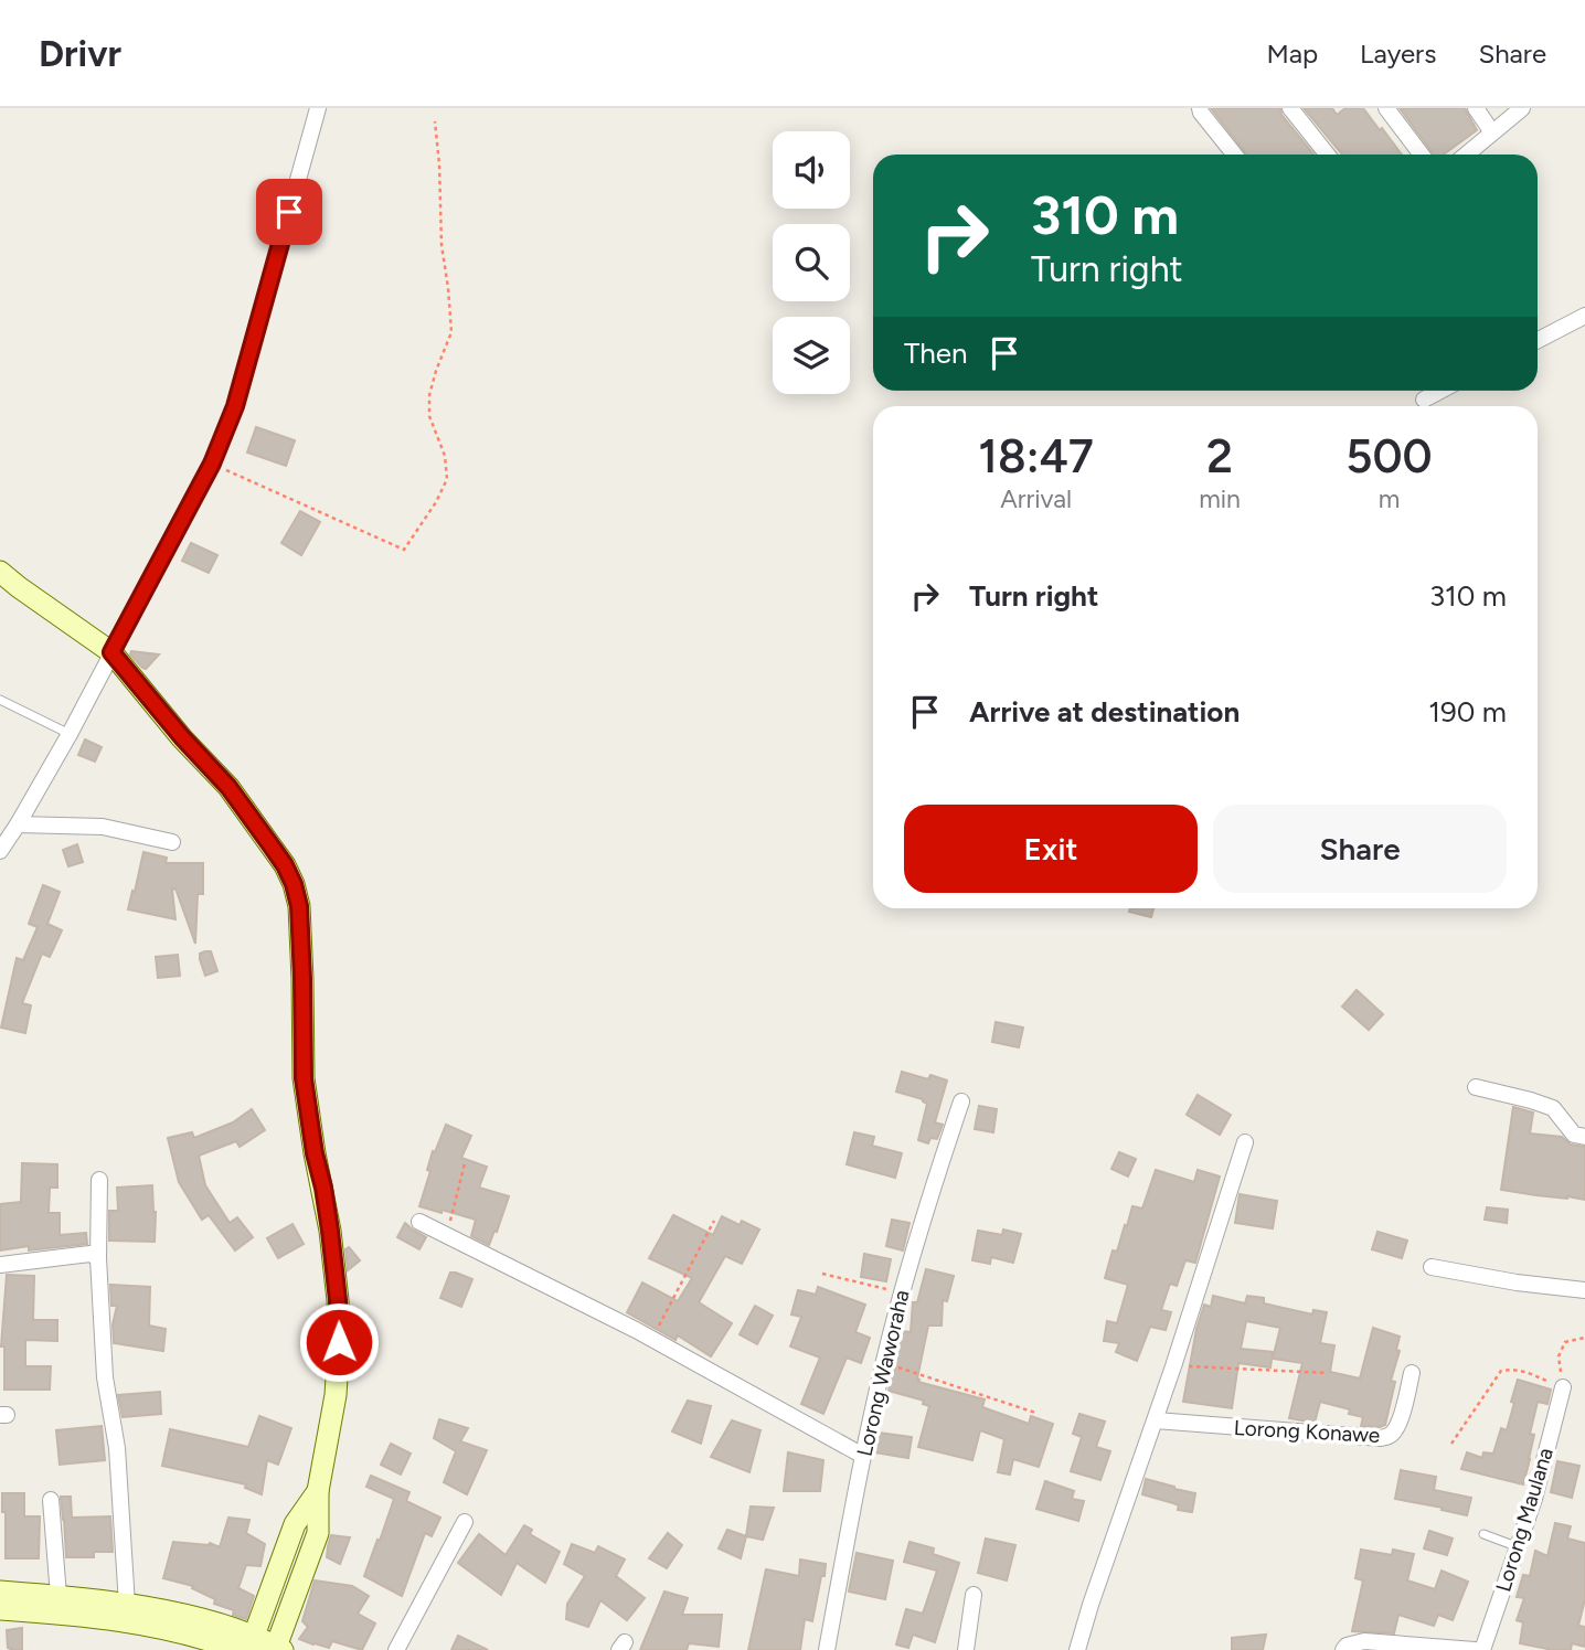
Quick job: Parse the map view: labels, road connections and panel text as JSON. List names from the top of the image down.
{
  "streets": {
    "street": ["Lorong Waworaha", "Lorong Konawe", "Lorong Maulana"]
  },
  "page": {
    "header": "Drivr",
    "nav": ["Map", "Layers", "Share"],
    "turn": ["310 m", "Turn right"],
    "then": "Then",
    "eta": [
      "18:47",
      "Arrival",
      "2",
      "min",
      "500",
      "m"
    ],
    "list": [
      {
        "name": "Turn right",
        "value": "310 m"
      },
      {
        "name": "Arrive at destination",
        "value": "190 m"
      }
    ],
    "buttons": ["Exit", "Share"]
  }
}
